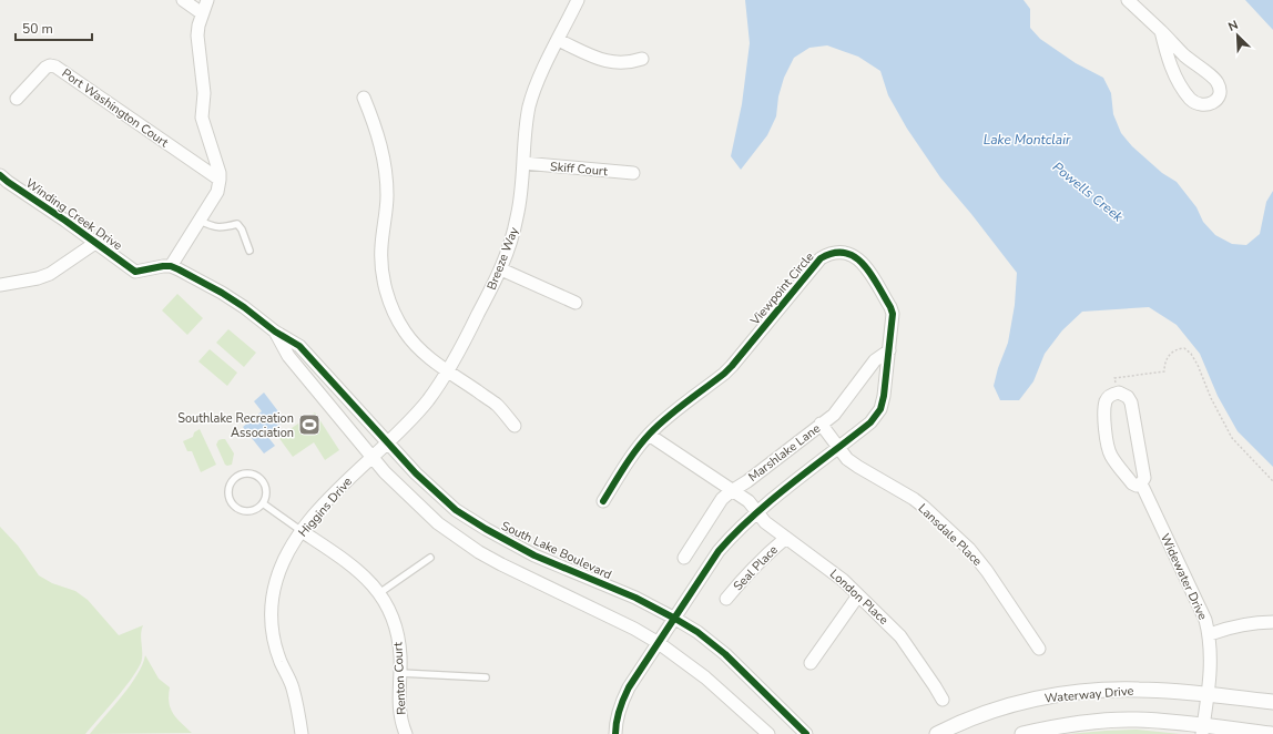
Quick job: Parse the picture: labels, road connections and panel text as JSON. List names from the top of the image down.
{
  "streets": {
    "street": [
      "Port Washington Court",
      "Skiff Court",
      "Winding Creek Drive",
      "Breeze Way",
      "Viewpoint Circle",
      "Marshlake Lane",
      "Higgins Drive",
      "Lansdale Place",
      "South Lake Boulevard",
      "Seal Place",
      "Widewater Drive",
      "London Place",
      "Renton Court",
      "Waterway Drive"
    ]
  },
  "crossings": [
    ["Skiff Court", "Breeze Way"],
    ["Winding Creek Drive", "South Lake Boulevard"],
    ["Breeze Way", "Higgins Drive"],
    ["Breeze Way", "South Lake Boulevard"],
    ["Viewpoint Circle", "Marshlake Lane"],
    ["Viewpoint Circle", "Lansdale Place"],
    ["Viewpoint Circle", "South Lake Boulevard"],
    ["Viewpoint Circle", "London Place"],
    ["Marshlake Lane", "Lansdale Place"],
    ["Higgins Drive", "South Lake Boulevard"],
    ["Higgins Drive", "Renton Court"],
    ["Seal Place", "London Place"],
    ["Widewater Drive", "Waterway Drive"]
  ],
  "water": ["Lake Montclair", "Powells Creek"],
  "places": {
    "sports": ["Southlake Recreation Association"]
  },
  "scale_bar": "50 m",
  "north": "top left"
}
